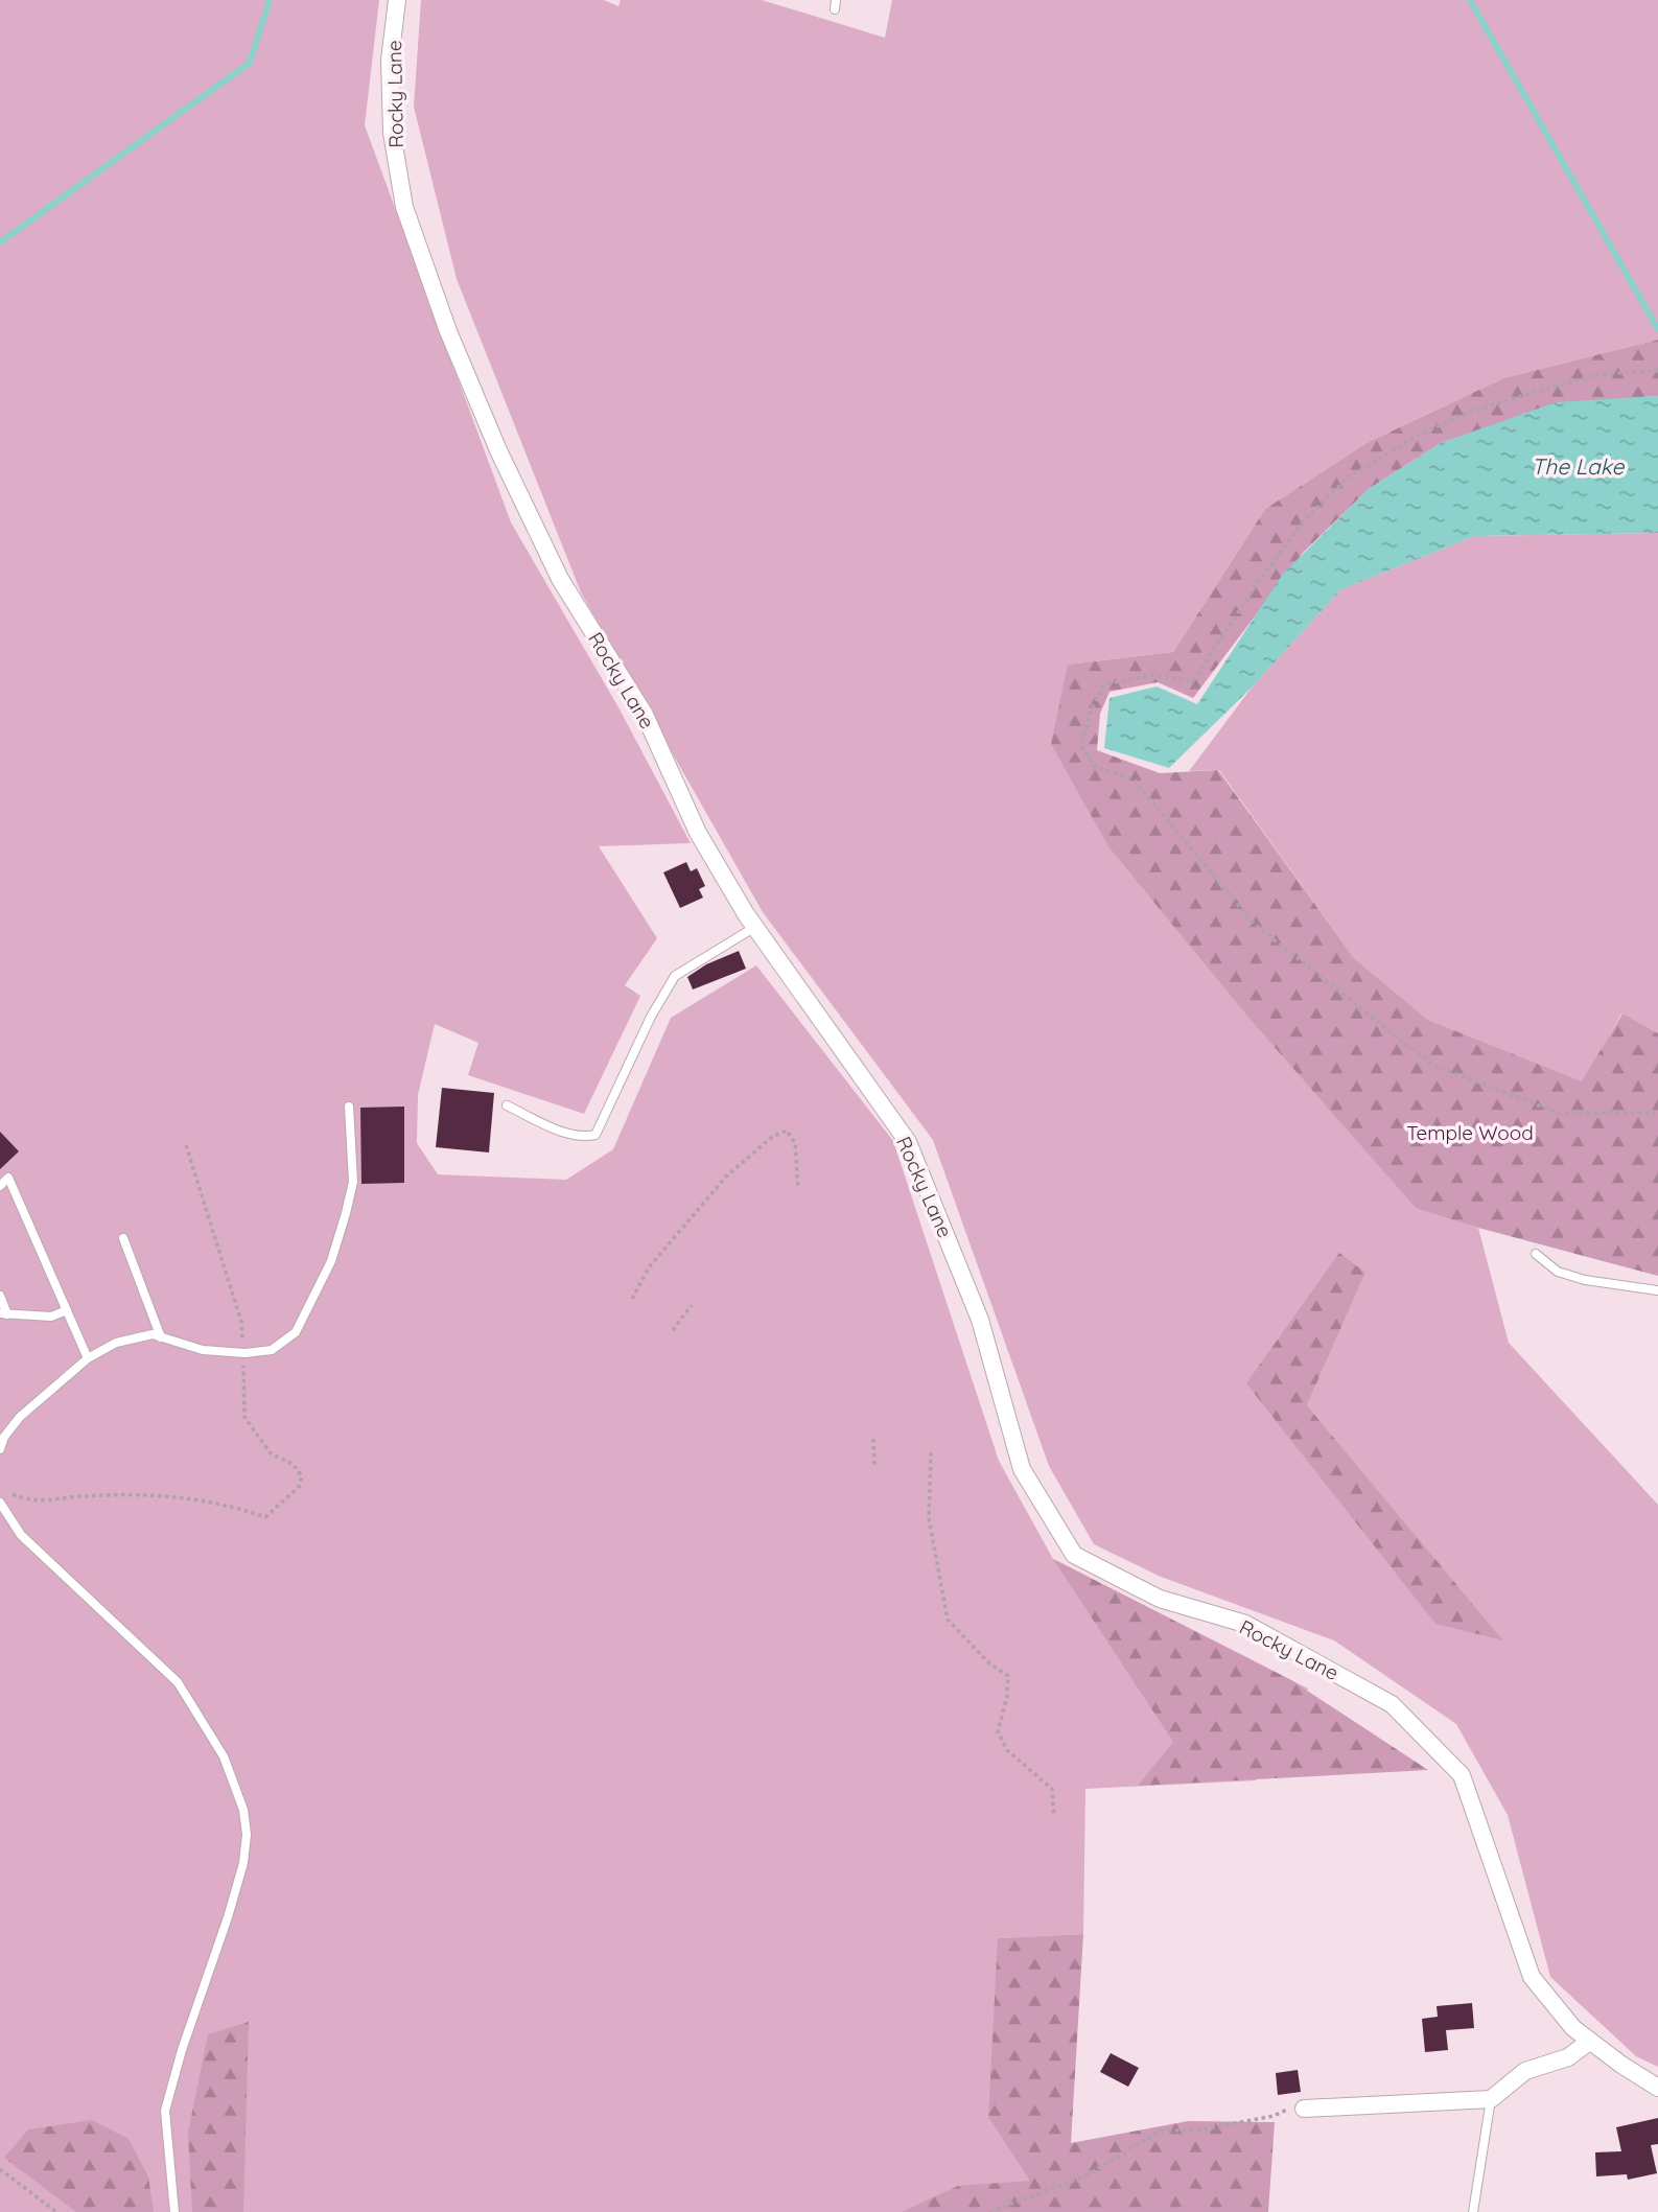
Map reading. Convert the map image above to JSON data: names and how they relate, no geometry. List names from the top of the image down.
{
  "streets": {
    "street": ["Rocky Lane"]
  },
  "water": ["The Lake"],
  "parks": ["Temple Wood"]
}
